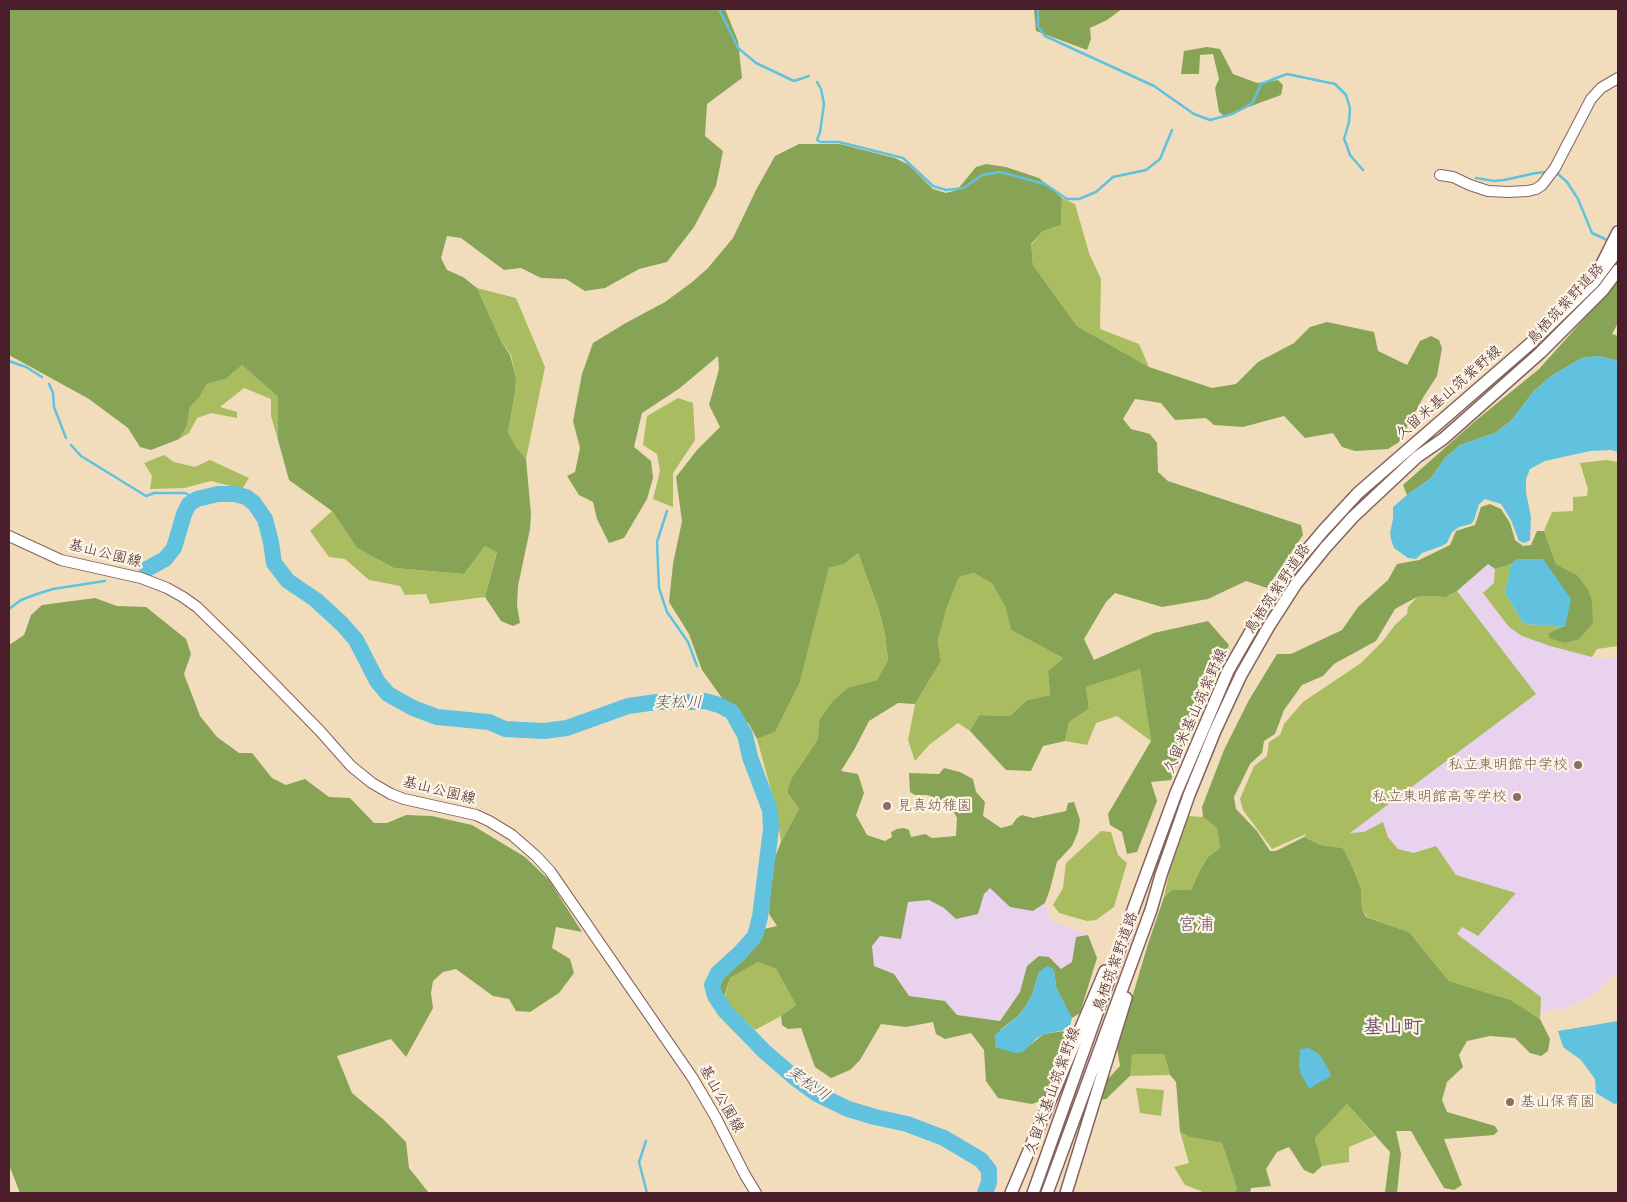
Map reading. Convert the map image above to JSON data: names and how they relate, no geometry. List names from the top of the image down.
{
  "streets": {
    "main road": ["鳥栖筑紫野道路", "久留米基山筑紫野線", "基山公園線"]
  },
  "districts": ["宮浦", "基山町"],
  "water": ["実松川"],
  "places": [
    "私立東明館中学校",
    "私立東明館高等学校",
    "見真幼稚園",
    "基山保育園"
  ]
}
